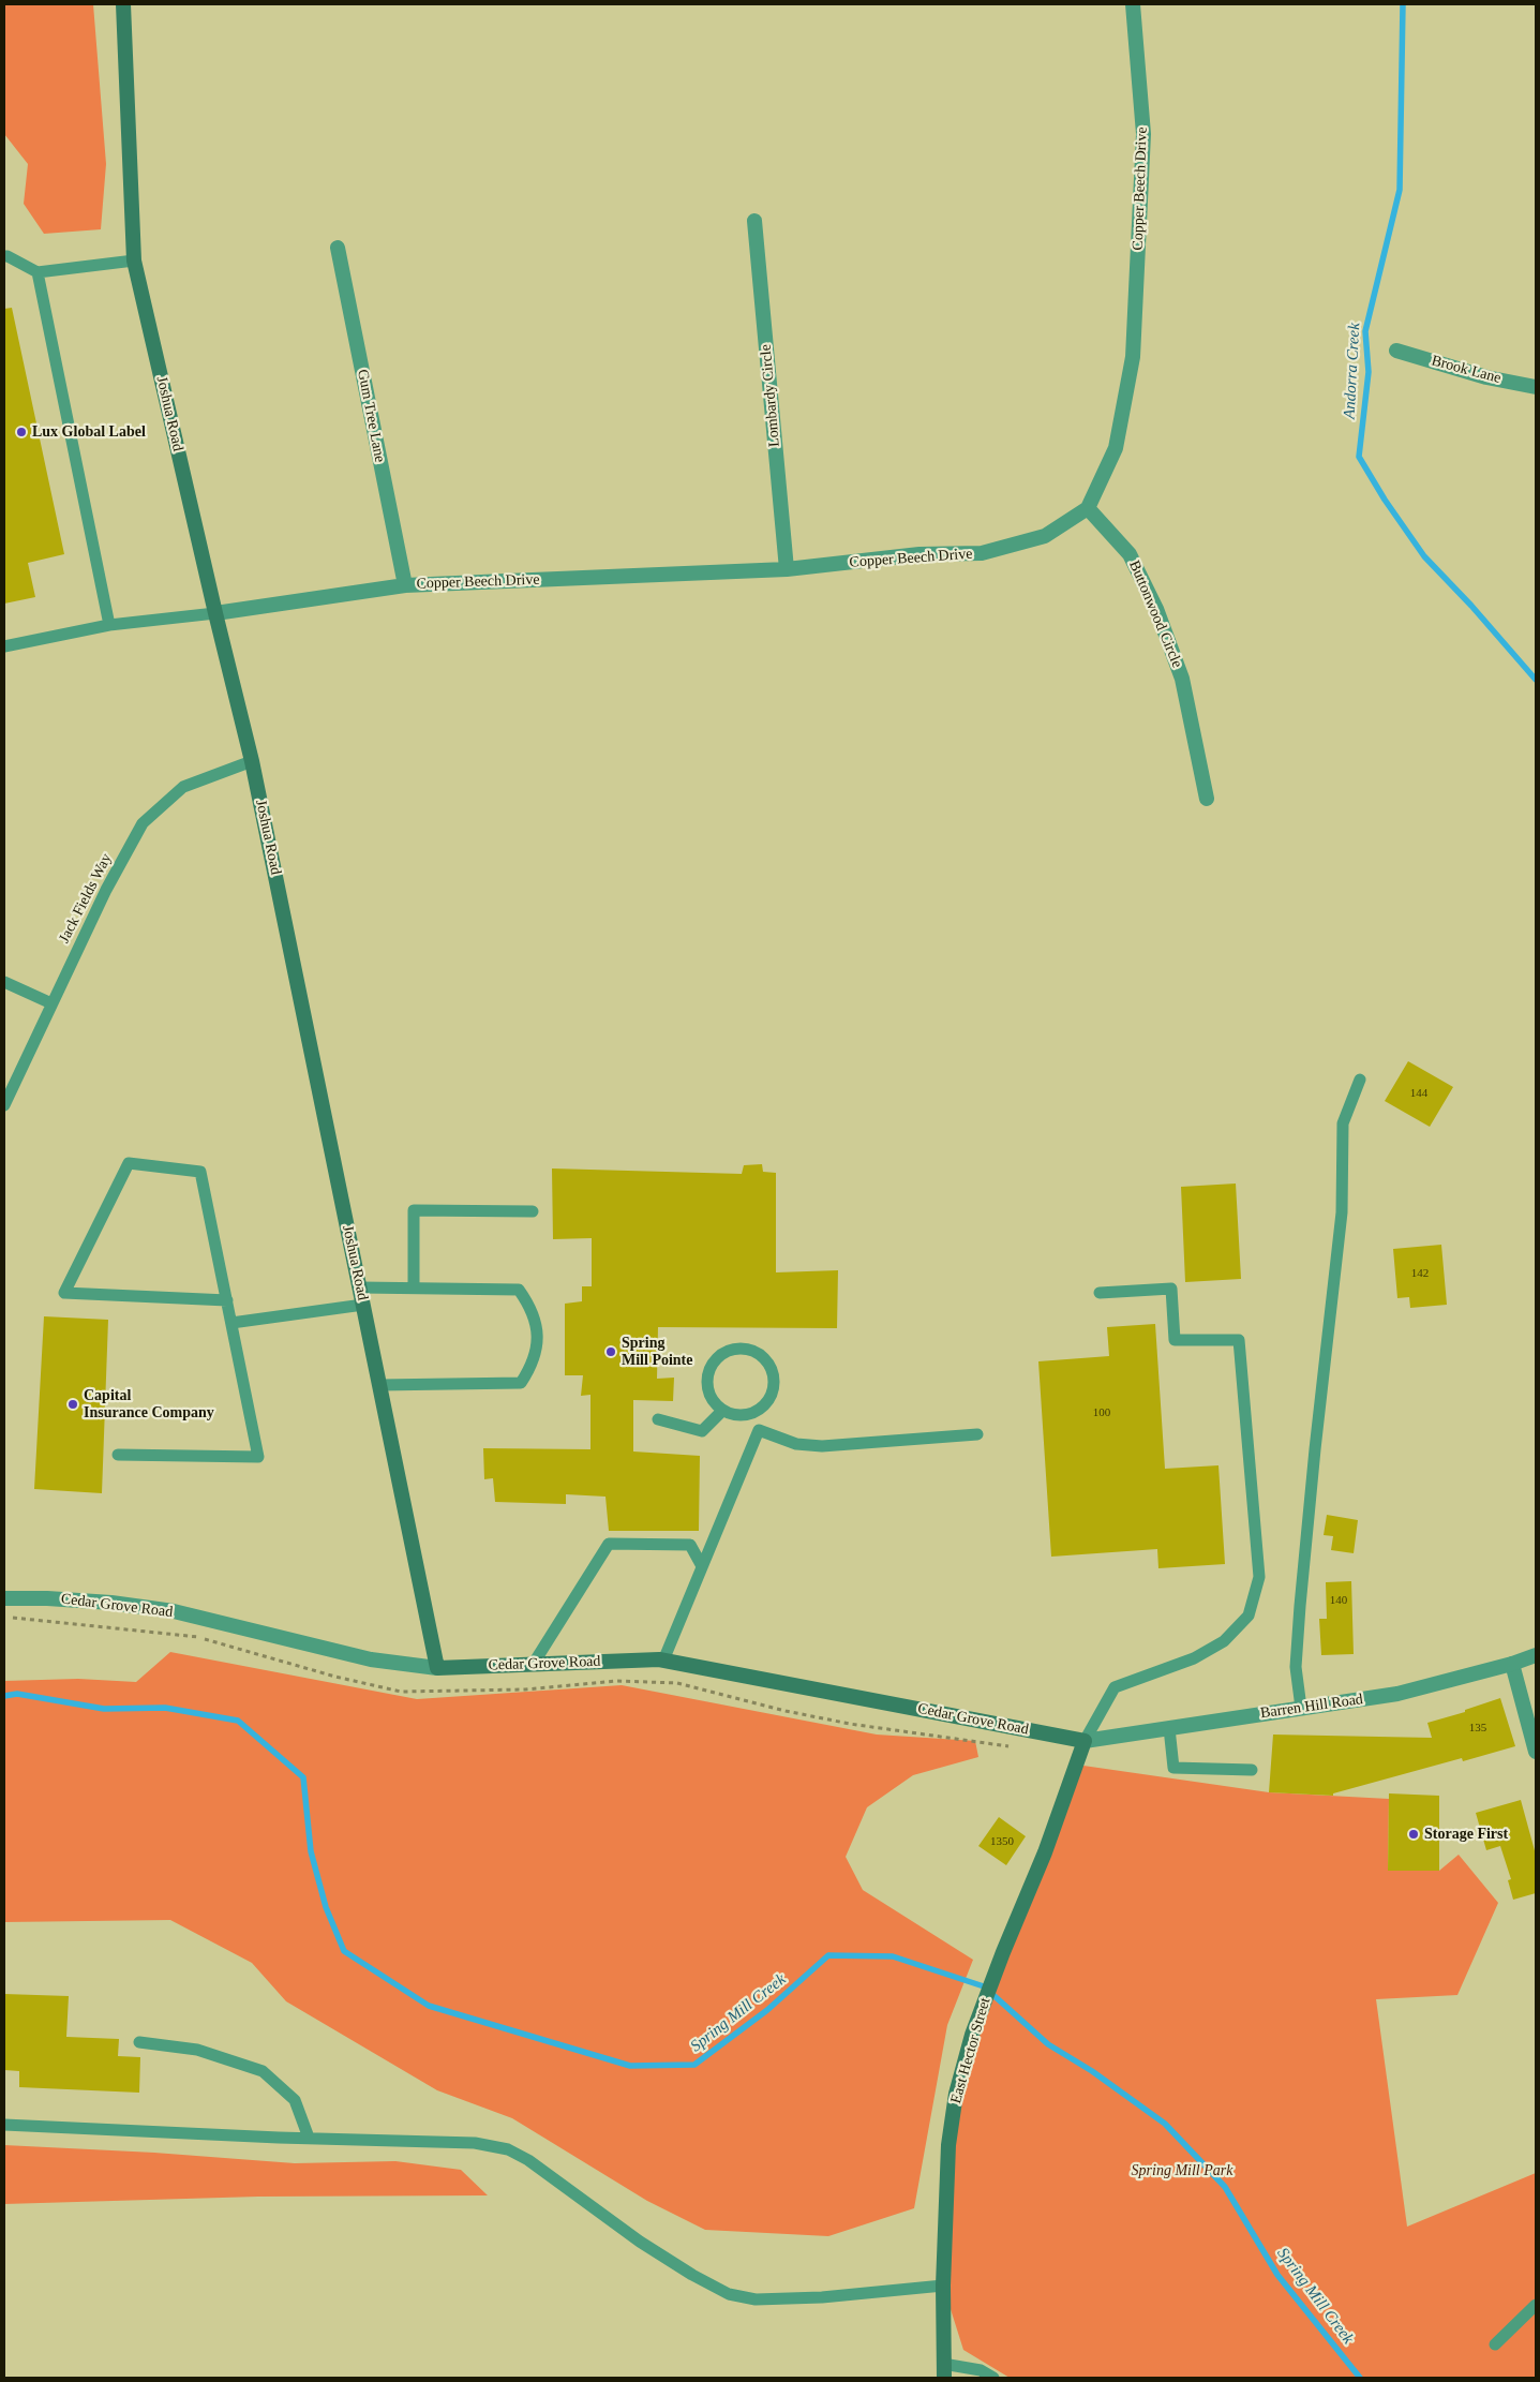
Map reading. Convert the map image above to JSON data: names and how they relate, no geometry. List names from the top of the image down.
{
  "streets": {
    "main road": ["Joshua Road", "Cedar Grove Road", "East Hector Street"],
    "street": [
      "Copper Beech Drive",
      "Brook Lane",
      "Lombardy Circle",
      "Gum Tree Lane",
      "Buttonwood Circle",
      "Barren Hill Road"
    ],
    "lane": ["Jack Fields Way"]
  },
  "crossings": [
    ["Copper Beech Drive", "Lombardy Circle"],
    ["Copper Beech Drive", "Joshua Road"],
    ["Copper Beech Drive", "Gum Tree Lane"],
    ["Copper Beech Drive", "Buttonwood Circle"],
    ["Joshua Road", "Jack Fields Way"],
    ["Joshua Road", "Cedar Grove Road"],
    ["Cedar Grove Road", "Barren Hill Road"],
    ["Cedar Grove Road", "East Hector Street"],
    ["Barren Hill Road", "East Hector Street"]
  ],
  "water": ["Andorra Creek", "Spring Mill Creek"],
  "parks": ["Spring Mill Park"],
  "places": [
    "Lux Global Label",
    "Spring Mill Pointe",
    "Capital Insurance Company",
    "Storage First"
  ],
  "house_numbers": [
    "144",
    "142",
    "100",
    "140",
    "135",
    "1350"
  ]
}
